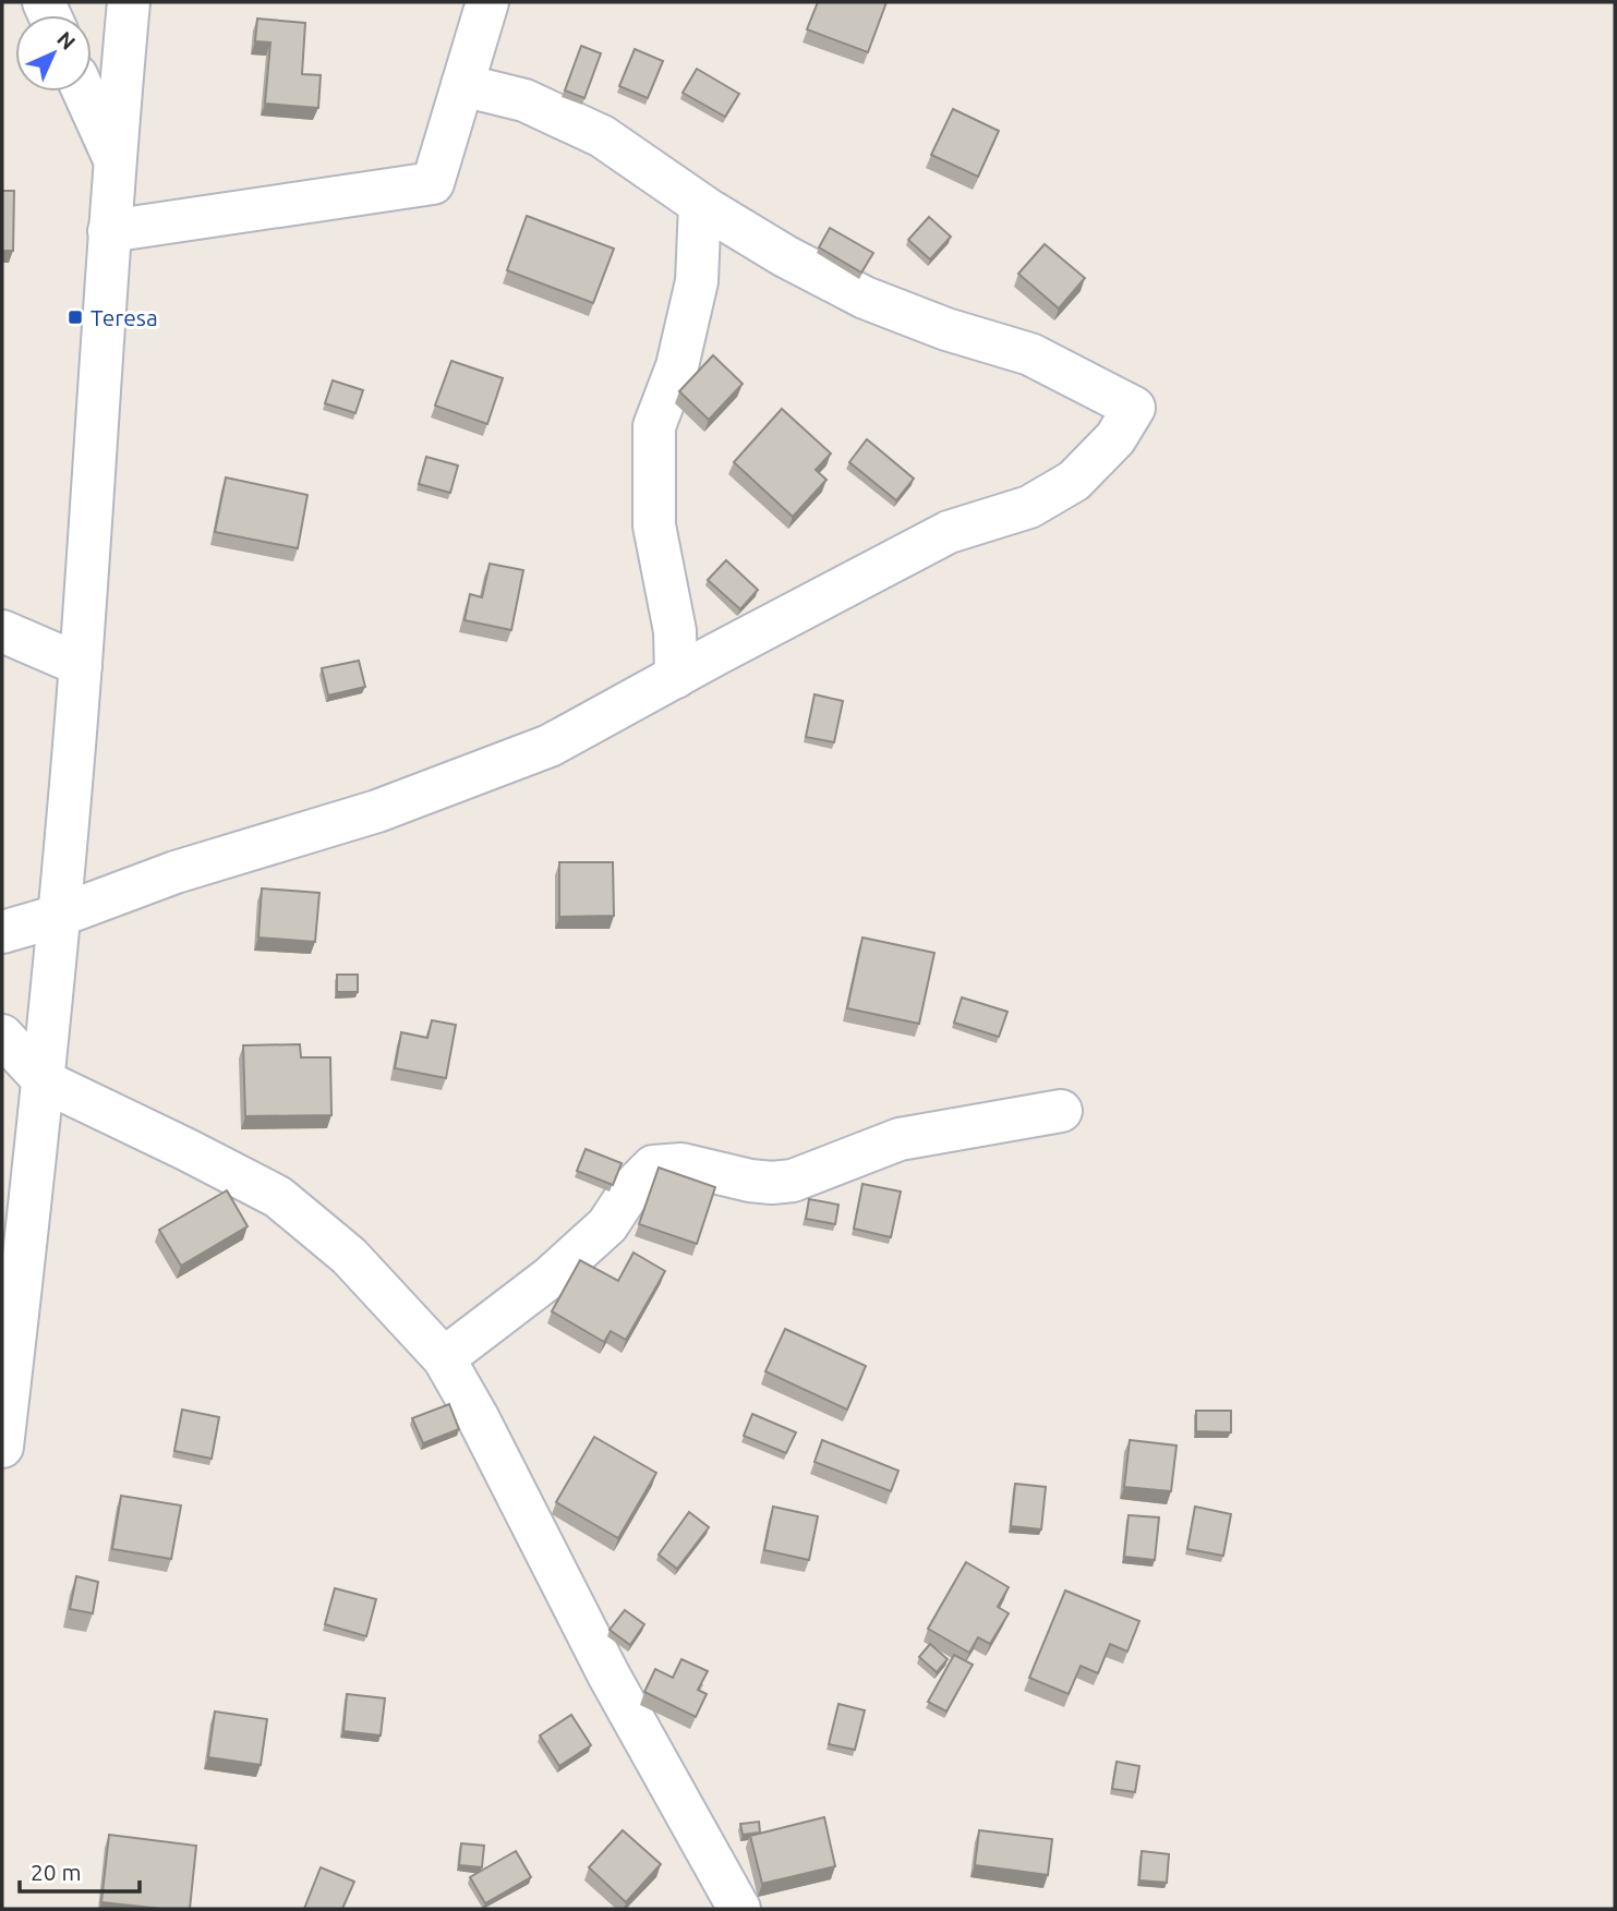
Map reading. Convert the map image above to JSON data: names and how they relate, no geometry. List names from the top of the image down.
{
  "places": {
    "transit": ["Teresa"]
  },
  "scale_bar": "20 m",
  "north": "top right"
}
